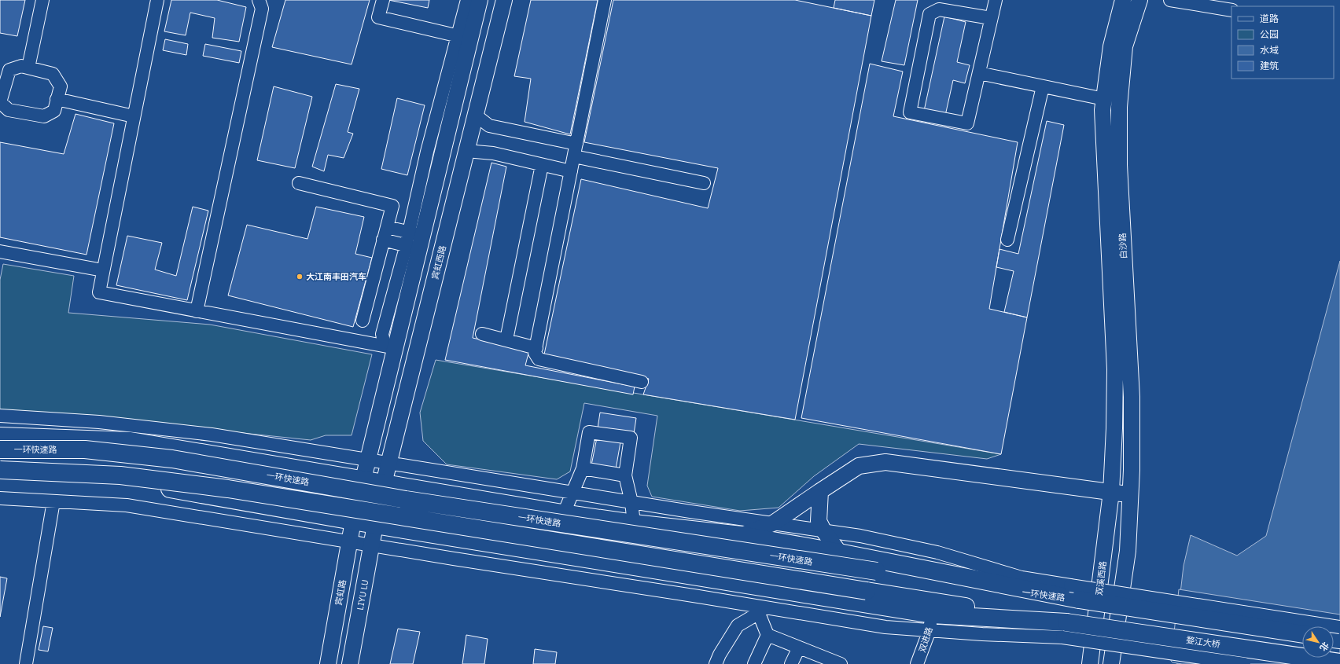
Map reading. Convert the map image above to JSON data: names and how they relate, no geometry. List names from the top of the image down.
{
  "streets": {
    "highway": ["一环快速路", "婺江大桥"],
    "main road": [
      "白沙路",
      "宾虹西路",
      "双溪西路",
      "宾虹路",
      "LIYU LU"
    ],
    "street": ["双进路"]
  },
  "crossings": [
    ["白沙路", "双溪西路"],
    ["宾虹西路", "LIYU LU"],
    ["一环快速路", "婺江大桥"]
  ],
  "places": ["大江南丰田汽车"],
  "legend": [
    "道路",
    "公园",
    "水域",
    "建筑"
  ],
  "north": "bottom right"
}
